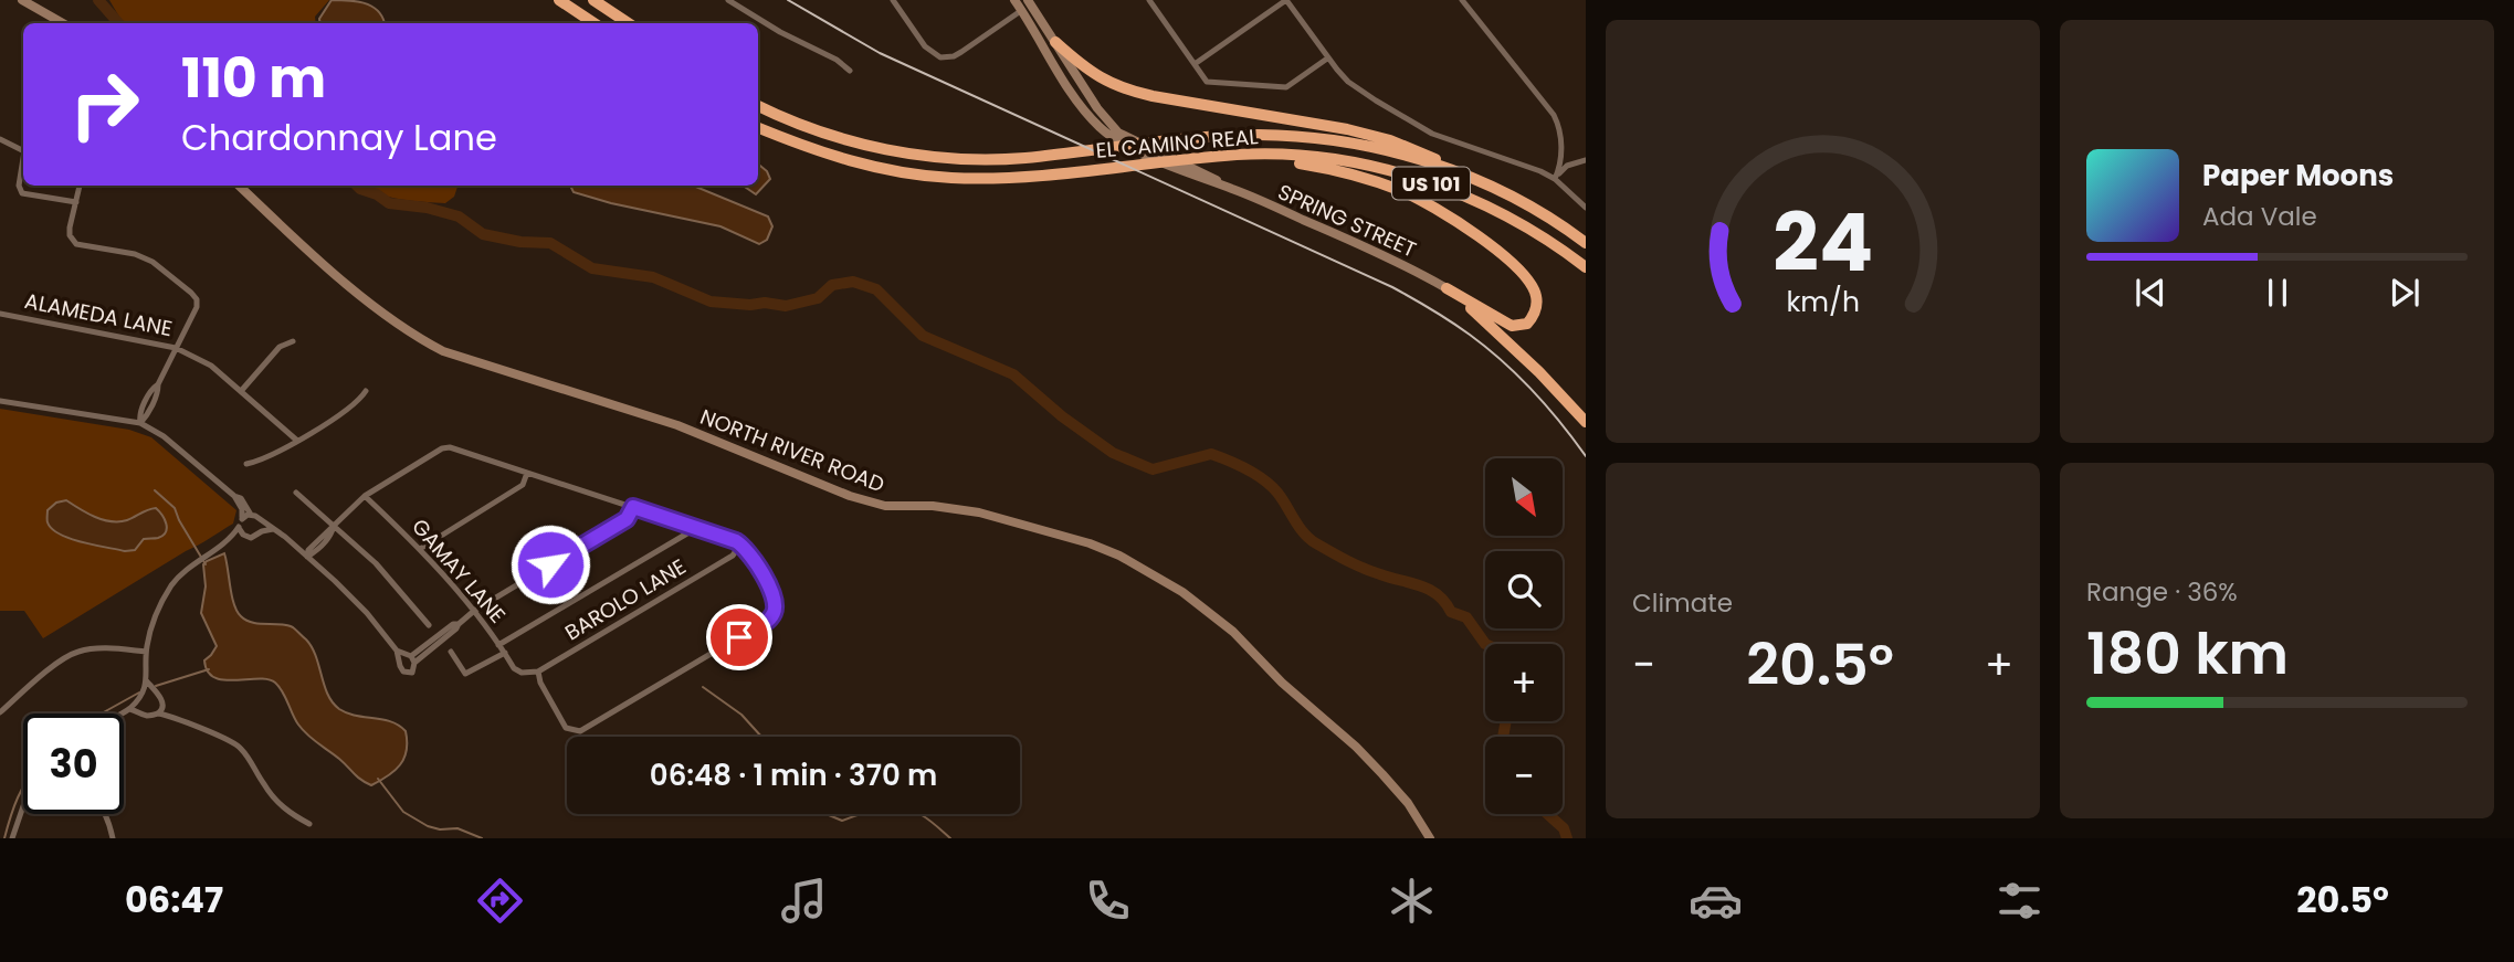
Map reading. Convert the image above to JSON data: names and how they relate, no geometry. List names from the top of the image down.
{
  "streets": {
    "highway": ["EL CAMINO REAL", "US 101"],
    "main road": ["SPRING STREET", "NORTH RIVER ROAD"],
    "street": ["ALAMEDA LANE", "GAMAY LANE", "BAROLO LANE"]
  },
  "crossings": [
    ["GAMAY LANE", "BAROLO LANE"]
  ],
  "north": "bottom right",
  "page": {
    "turn": ["110 m", "Chardonnay Lane"],
    "song": ["Paper Moons", "Ada Vale"],
    "map_buttons": ["+", "−"],
    "tile": [
      "Climate",
      ["Range · 36%", "180 km"]
    ],
    "heat": ["−", "20.5°", "+"],
    "limit": "30",
    "trip": "06:48 · 1 min · 370 m",
    "tabs": ["06:47", "20.5°"],
    "gauge": ["24", "km/h"]
  }
}
